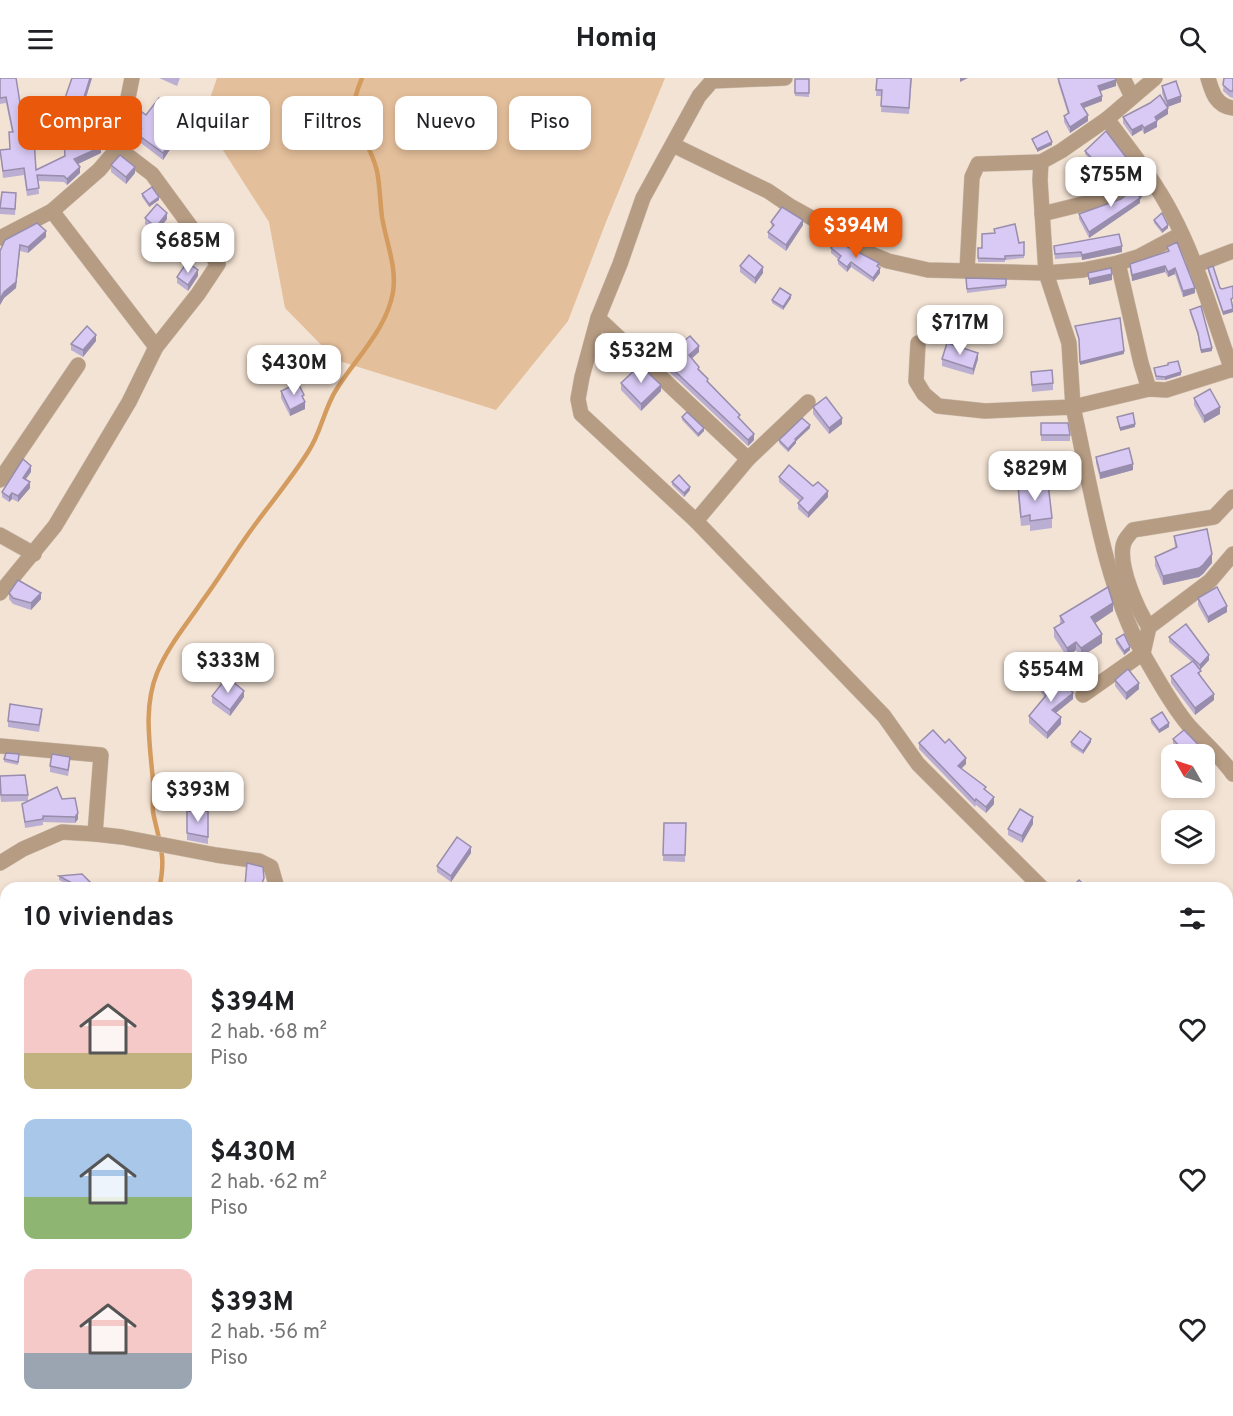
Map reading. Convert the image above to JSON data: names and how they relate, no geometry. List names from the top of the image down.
{
  "north": "top left",
  "page": {
    "header": "Homiq",
    "chip": [
      "Comprar",
      "Alquilar",
      "Filtros",
      "Nuevo",
      "Piso"
    ],
    "price": [
      "$755M",
      "$394M",
      "$685M",
      "$717M",
      "$532M",
      "$430M",
      "$829M",
      "$333M",
      "$554M",
      "$393M"
    ],
    "heading": "10 viviendas",
    "list": [
      {
        "name": "$394M",
        "note": "2 hab. · 68 m² · Piso"
      },
      {
        "name": "$430M",
        "note": "2 hab. · 62 m² · Piso"
      },
      {
        "name": "$393M",
        "note": "2 hab. · 56 m² · Piso"
      }
    ]
  }
}
